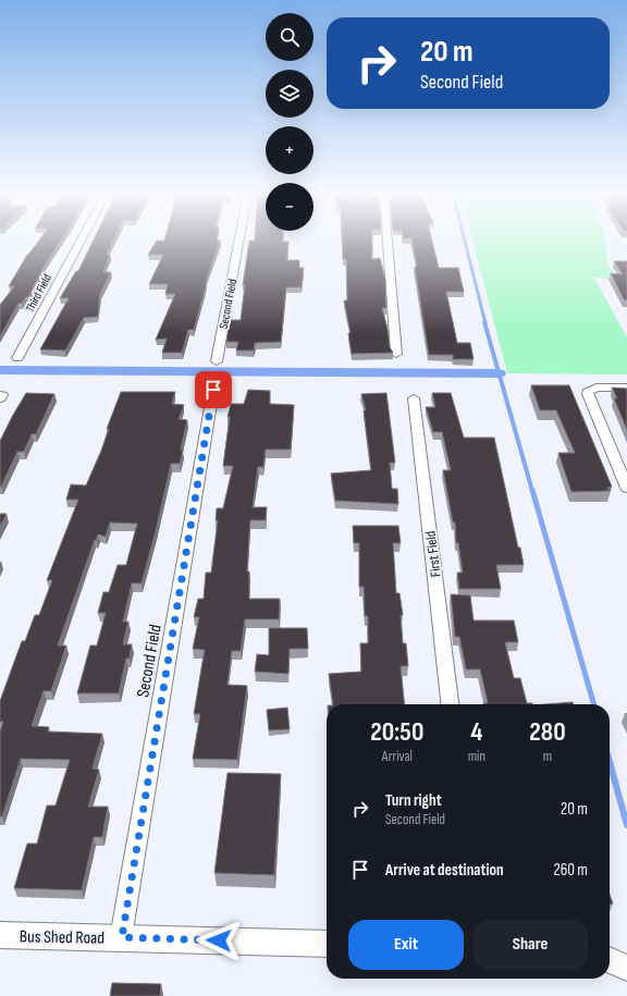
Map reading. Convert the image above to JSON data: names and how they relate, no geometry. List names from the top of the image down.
{
  "streets": {
    "street": [
      "Third Field",
      "Second Field",
      "First Field",
      "Bus Shed Road"
    ]
  },
  "crossings": [
    ["Second Field", "Bus Shed Road"]
  ],
  "page": {
    "map_buttons": ["+", "−"],
    "turn": ["20 m", "Second Field"],
    "eta": [
      "20:50",
      "Arrival",
      "4",
      "min",
      "280",
      "m"
    ],
    "list": [
      {
        "name": "Turn right",
        "note": "Second Field",
        "value": "20 m"
      },
      {
        "name": "Arrive at destination",
        "value": "260 m"
      }
    ],
    "buttons": ["Exit", "Share"]
  }
}
